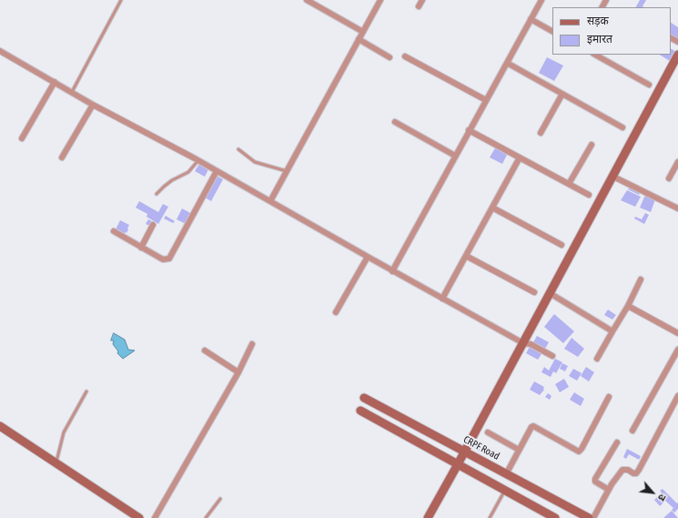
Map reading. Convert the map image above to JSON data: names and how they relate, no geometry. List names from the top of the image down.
{
  "streets": {
    "street": ["CRPF Road"]
  },
  "legend": ["सड़क", "इमारत"],
  "north": "bottom right"
}
